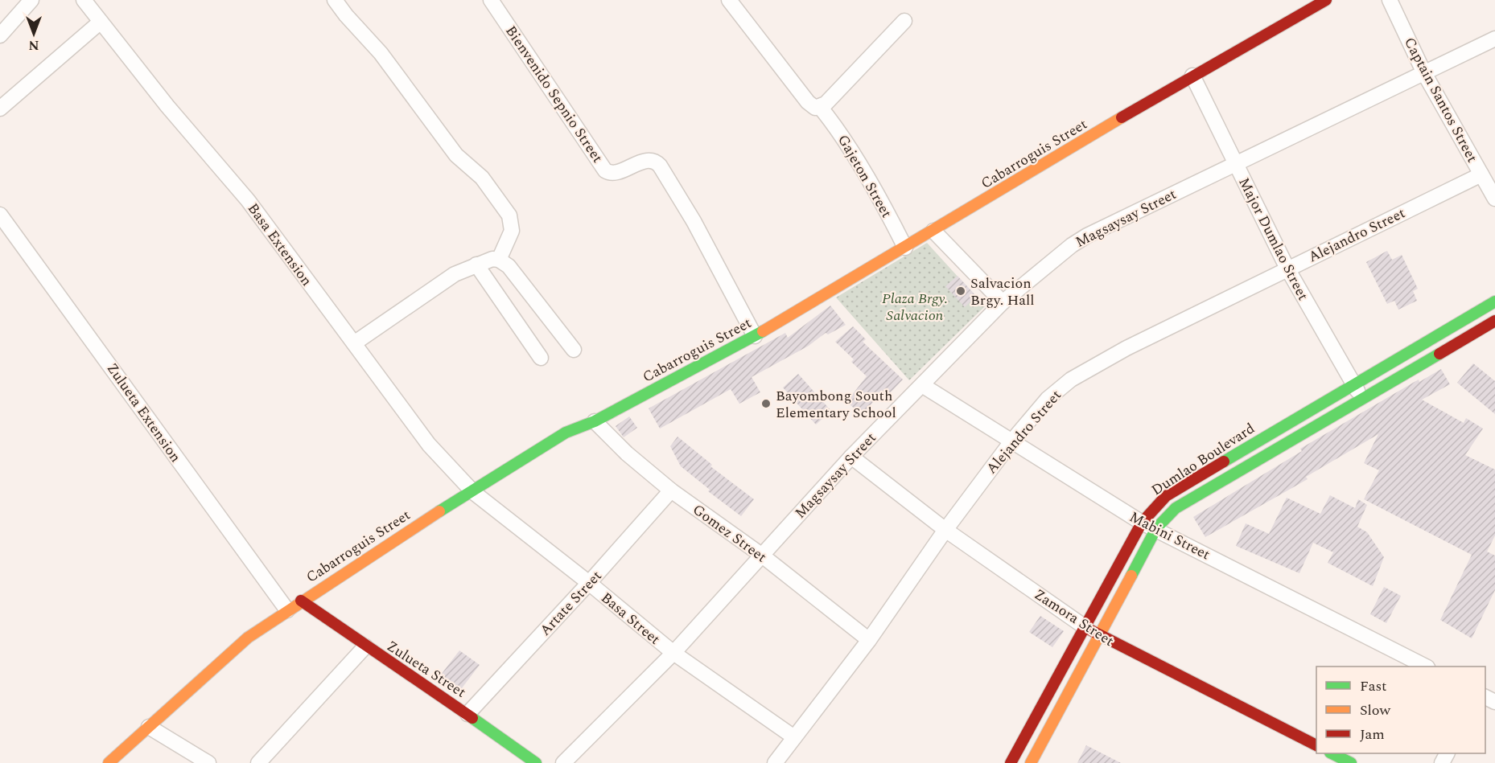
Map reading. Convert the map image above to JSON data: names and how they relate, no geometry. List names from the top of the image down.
{
  "streets": {
    "street": [
      "Bienvenido Sepnio Street",
      "Captain Santos Street",
      "Cabarroguis Street",
      "Gajeton Street",
      "Magsaysay Street",
      "Alejandro Street",
      "Major Dumlao Street",
      "Basa Extension",
      "Zulueta Extension",
      "Dumlao Boulevard",
      "Gomez Street",
      "Mabini Street",
      "Artate Street",
      "Zamora Street",
      "Basa Street",
      "Zulueta Street"
    ]
  },
  "crossings": [
    ["Bienvenido Sepnio Street", "Cabarroguis Street"],
    ["Captain Santos Street", "Magsaysay Street"],
    ["Captain Santos Street", "Alejandro Street"],
    ["Cabarroguis Street", "Gajeton Street"],
    ["Cabarroguis Street", "Major Dumlao Street"],
    ["Cabarroguis Street", "Basa Extension"],
    ["Cabarroguis Street", "Zulueta Extension"],
    ["Cabarroguis Street", "Gomez Street"],
    ["Cabarroguis Street", "Basa Street"],
    ["Cabarroguis Street", "Zulueta Street"],
    ["Magsaysay Street", "Major Dumlao Street"],
    ["Magsaysay Street", "Gomez Street"],
    ["Magsaysay Street", "Mabini Street"],
    ["Magsaysay Street", "Zamora Street"],
    ["Magsaysay Street", "Basa Street"],
    ["Alejandro Street", "Major Dumlao Street"],
    ["Alejandro Street", "Gomez Street"],
    ["Alejandro Street", "Mabini Street"],
    ["Alejandro Street", "Zamora Street"],
    ["Alejandro Street", "Basa Street"],
    ["Major Dumlao Street", "Dumlao Boulevard"],
    ["Basa Extension", "Basa Street"],
    ["Dumlao Boulevard", "Mabini Street"],
    ["Dumlao Boulevard", "Zamora Street"],
    ["Gomez Street", "Artate Street"],
    ["Artate Street", "Basa Street"],
    ["Artate Street", "Zulueta Street"]
  ],
  "parks": ["Plaza Brgy. Salvacion"],
  "places": ["Salvacion Brgy. Hall", "Bayombong South Elementary School"],
  "legend": ["Fast", "Slow", "Jam"],
  "north": "bottom"
}
